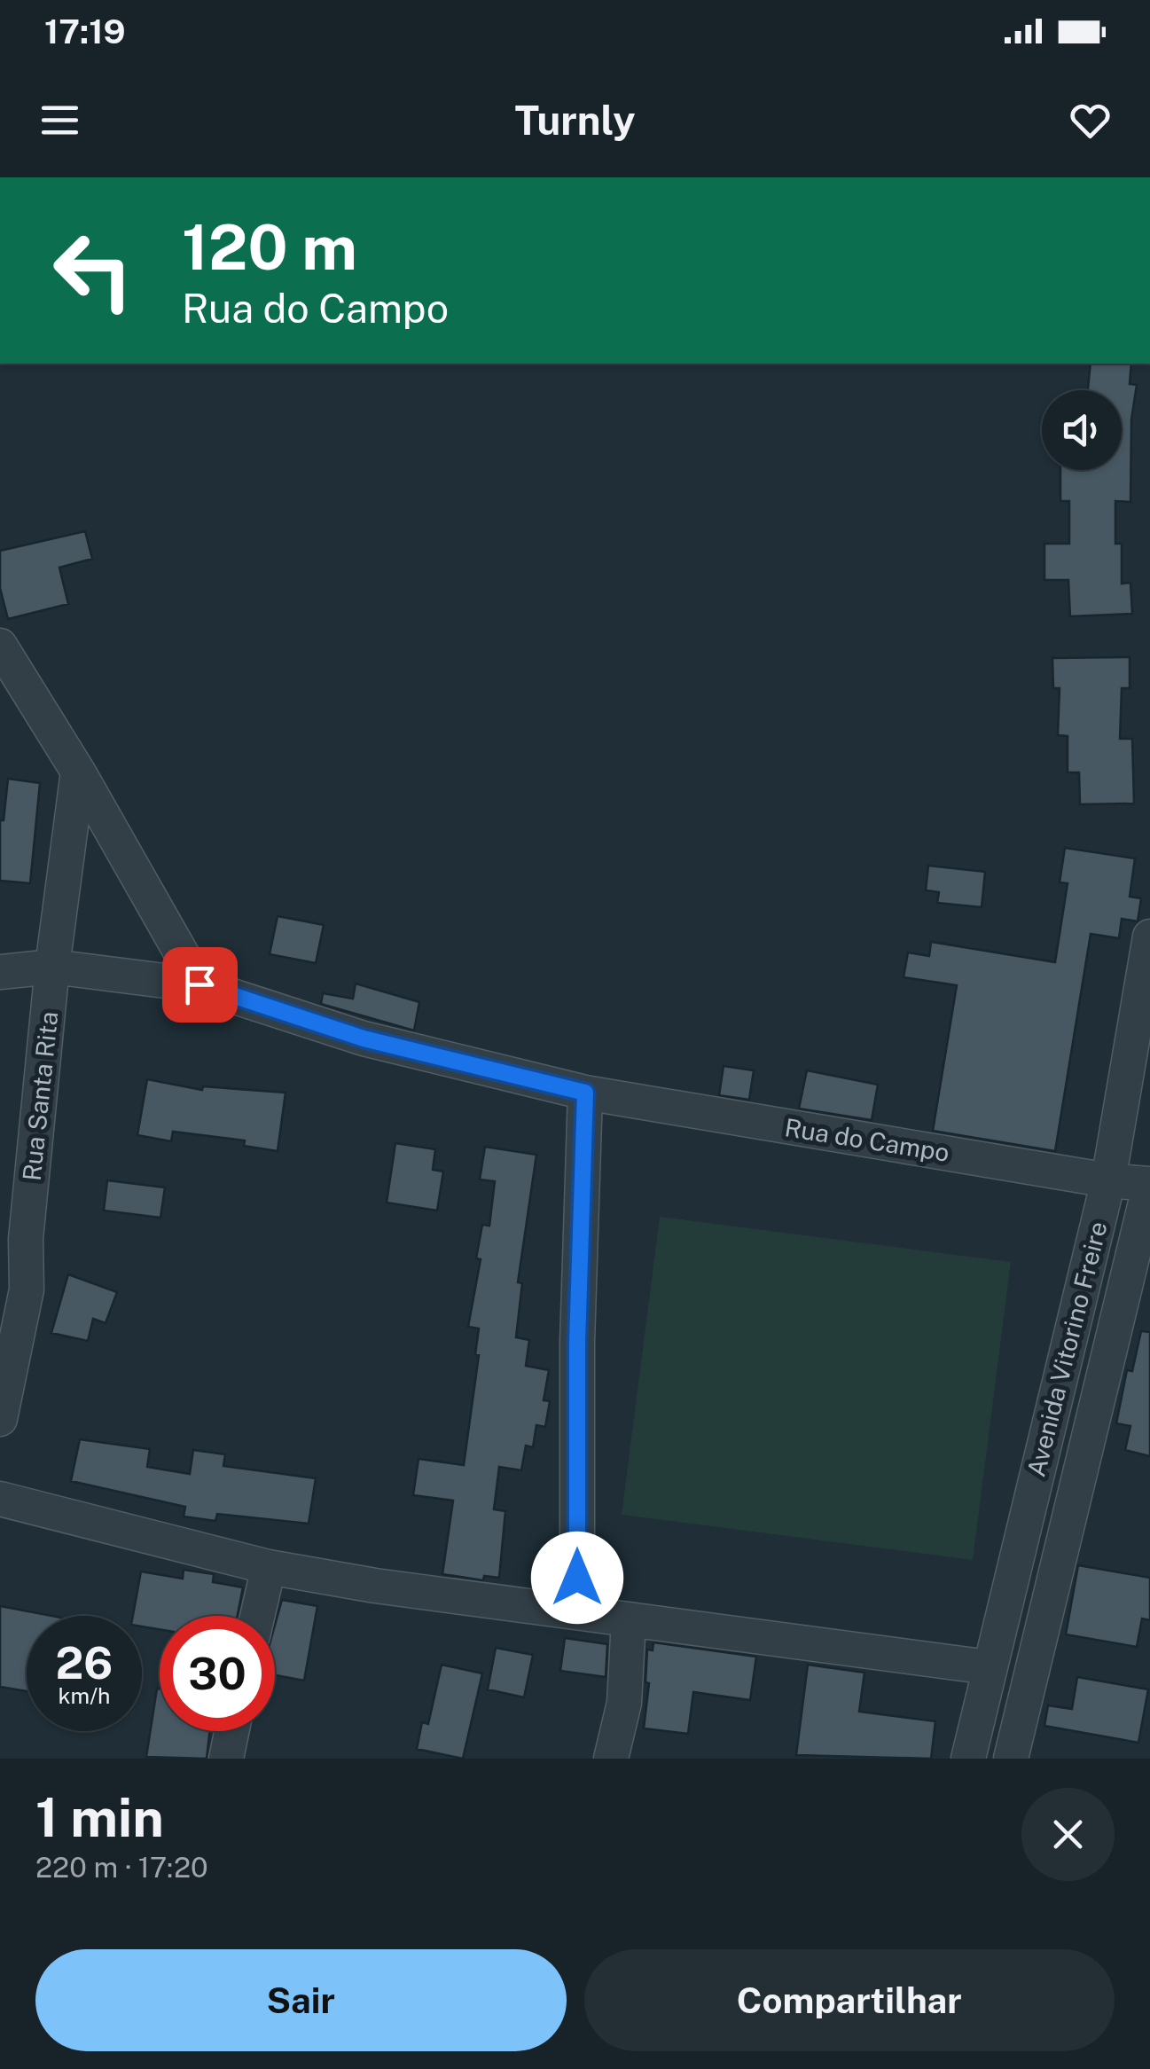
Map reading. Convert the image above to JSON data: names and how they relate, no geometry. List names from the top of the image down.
{
  "streets": {
    "street": ["Rua Santa Rita", "Rua do Campo", "Avenida Vitorino Freire"]
  },
  "crossings": [
    ["Rua Santa Rita", "Rua do Campo"],
    ["Rua do Campo", "Avenida Vitorino Freire"]
  ],
  "page": {
    "status": "17:19",
    "header": "Turnly",
    "turn": ["120 m", "Rua do Campo"],
    "speed": "26 km/h",
    "limit": "30",
    "heading": ["1 min", "220 m · 17:20"],
    "buttons": ["Sair", "Compartilhar"]
  }
}
